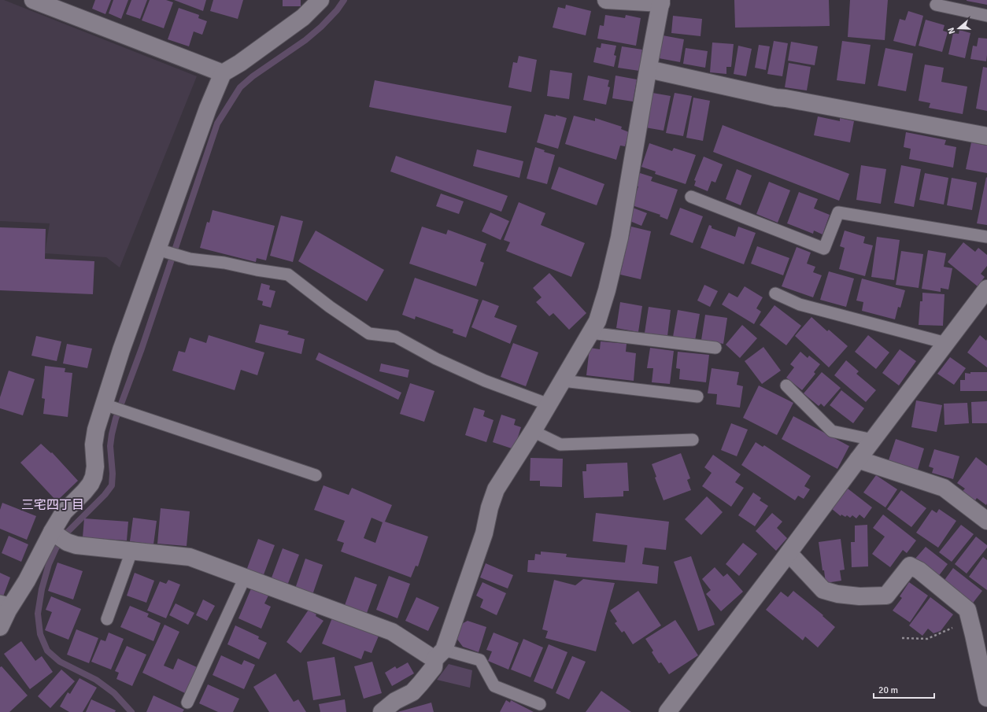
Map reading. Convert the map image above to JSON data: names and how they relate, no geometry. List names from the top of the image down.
{
  "districts": ["三宅四丁目"],
  "scale_bar": "20 m",
  "north": "left"
}
